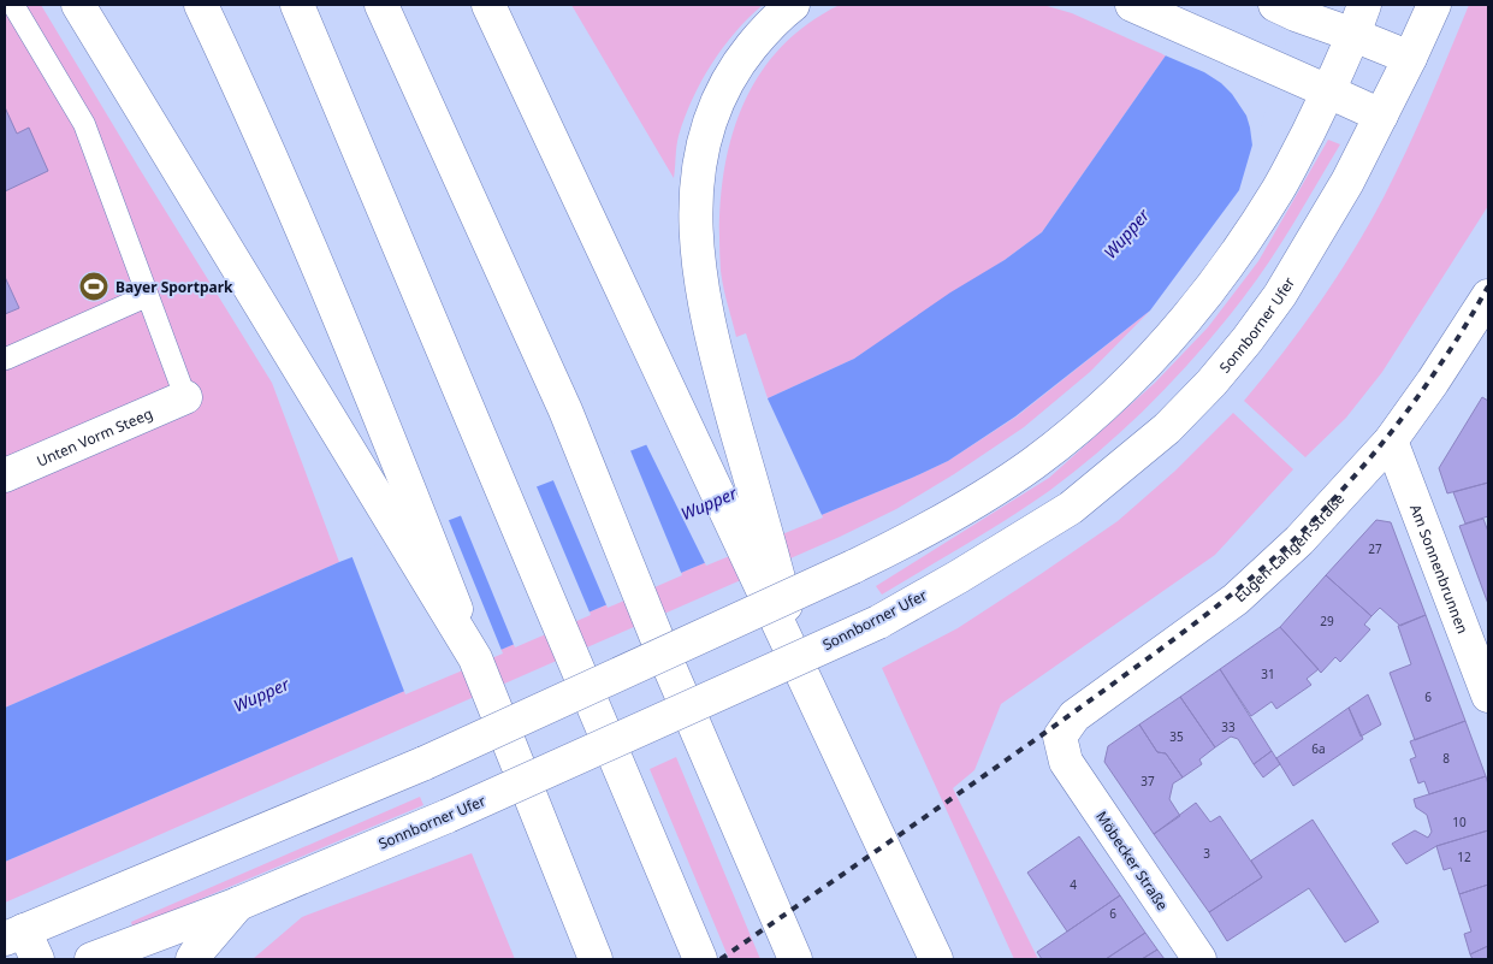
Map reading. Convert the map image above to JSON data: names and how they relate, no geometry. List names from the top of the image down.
{
  "streets": {
    "main road": [
      "Sonnborner Ufer",
      "Unten Vorm Steeg",
      "Eugen-Langen-Straße",
      "Am Sonnenbrunnen",
      "Möbecker Straße"
    ]
  },
  "crossings": [
    ["Eugen-Langen-Straße", "Am Sonnenbrunnen"],
    ["Eugen-Langen-Straße", "Möbecker Straße"]
  ],
  "water": ["Wupper"],
  "places": {
    "sports": ["Bayer Sportpark"]
  },
  "house_numbers": [
    "27",
    "29",
    "31",
    "6",
    "33",
    "35",
    "6a",
    "8",
    "37",
    "10",
    "3",
    "12",
    "4",
    "6"
  ]
}
